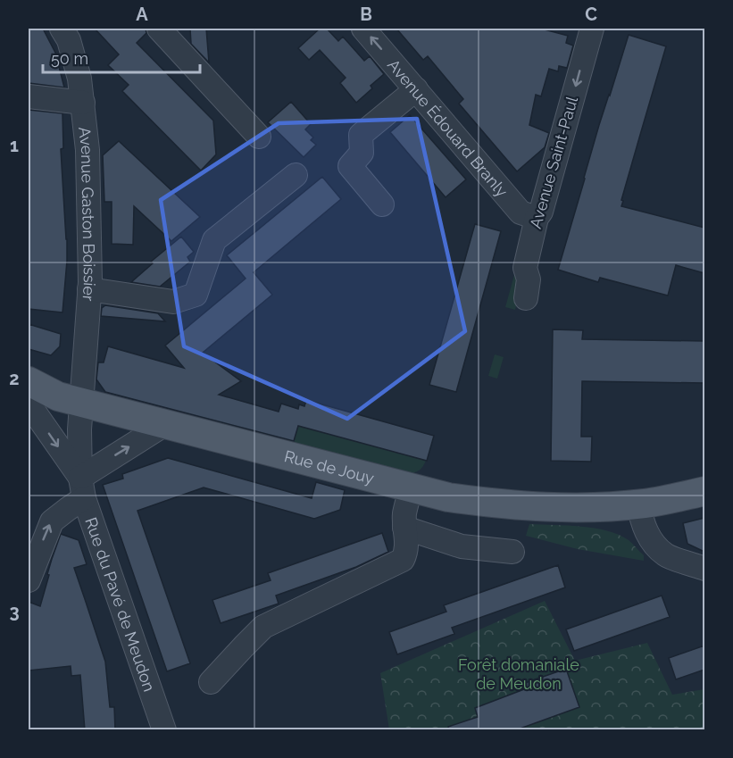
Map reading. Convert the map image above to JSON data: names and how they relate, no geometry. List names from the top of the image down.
{
  "streets": {
    "main road": ["Rue de Jouy"],
    "street": [
      "Avenue Édouard Branly",
      "Avenue Saint-Paul",
      "Avenue Gaston Boissier",
      "Rue du Pavé de Meudon"
    ]
  },
  "crossings": [
    ["Avenue Édouard Branly", "Avenue Saint-Paul"],
    ["Avenue Gaston Boissier", "Rue de Jouy"],
    ["Avenue Gaston Boissier", "Rue du Pavé de Meudon"],
    ["Rue de Jouy", "Rue du Pavé de Meudon"]
  ],
  "one_way": ["Avenue Saint-Paul"],
  "parks": ["Forêt domaniale de Meudon"],
  "scale_bar": "50 m",
  "grid": {
    "columns": ["A", "B", "C"],
    "rows": ["1", "2", "3"]
  }
}
